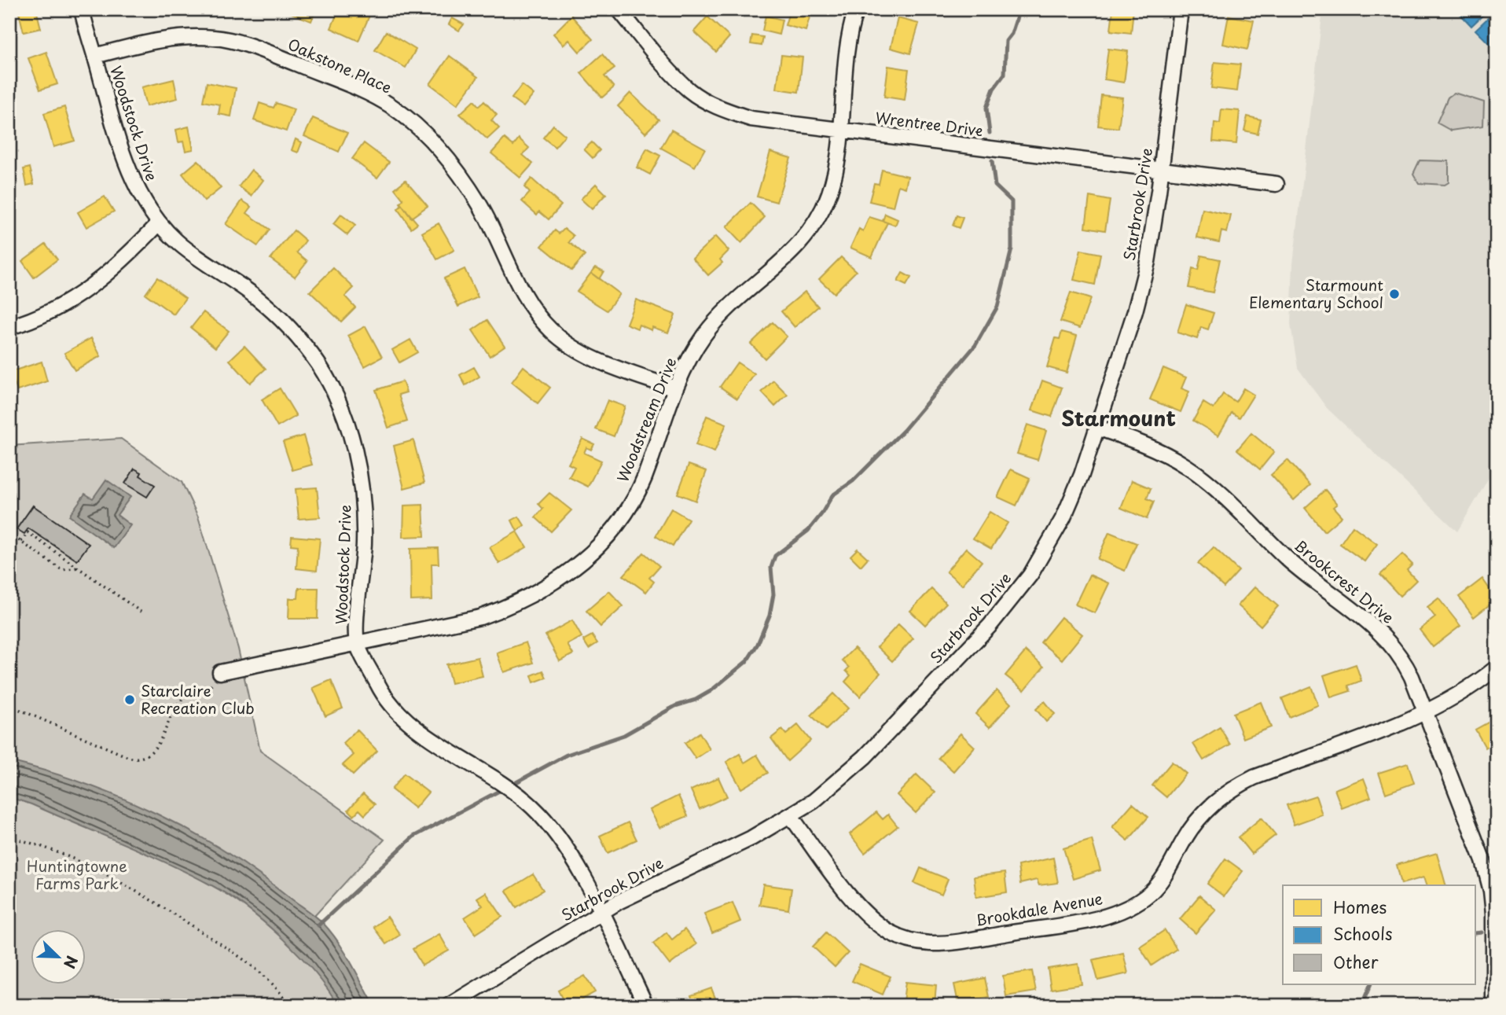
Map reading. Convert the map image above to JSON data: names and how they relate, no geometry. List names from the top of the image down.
{
  "streets": {
    "street": [
      "Oakstone Place",
      "Woodstock Drive",
      "Wrentree Drive",
      "Starbrook Drive",
      "Woodstream Drive",
      "Brookcrest Drive",
      "Brookdale Avenue"
    ]
  },
  "crossings": [
    ["Oakstone Place", "Woodstock Drive"],
    ["Oakstone Place", "Woodstream Drive"],
    ["Woodstock Drive", "Starbrook Drive"],
    ["Woodstock Drive", "Woodstream Drive"],
    ["Wrentree Drive", "Starbrook Drive"],
    ["Wrentree Drive", "Woodstream Drive"],
    ["Starbrook Drive", "Brookcrest Drive"],
    ["Starbrook Drive", "Brookdale Avenue"],
    ["Brookcrest Drive", "Brookdale Avenue"]
  ],
  "districts": ["Starmount"],
  "parks": ["Huntingtowne Farms Park"],
  "places": ["Starmount Elementary School", "Starclaire Recreation Club"],
  "legend": ["Homes", "Schools", "Other"],
  "north": "bottom right"
}
